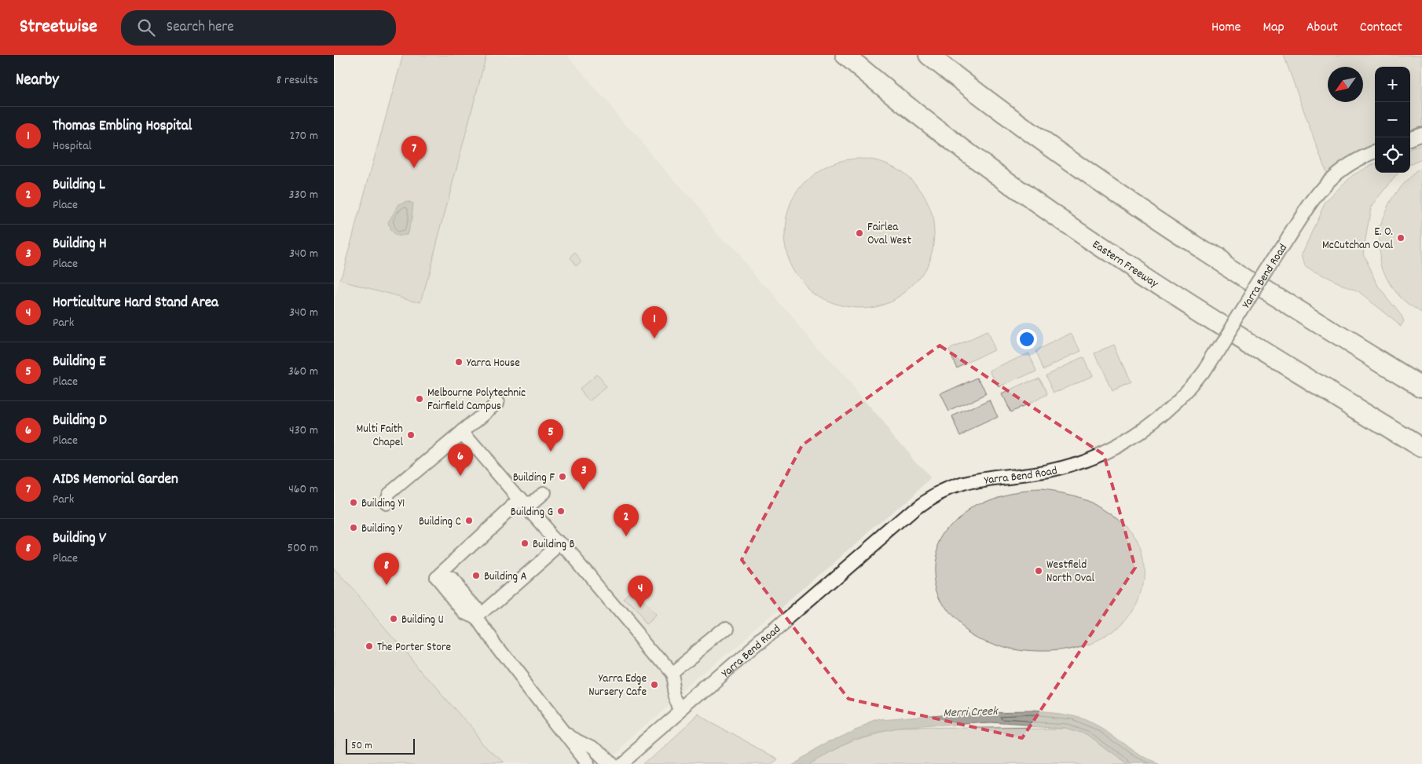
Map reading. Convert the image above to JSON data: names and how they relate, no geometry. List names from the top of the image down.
{
  "streets": {
    "highway": ["Eastern Freeway"],
    "street": ["Yarra Bend Road"]
  },
  "water": ["Merri Creek"],
  "places": [
    "Fairlea Oval West",
    "E. O. McCutchan Oval",
    "Yarra House",
    "Melbourne Polytechnic Fairfield Campus",
    "Multi Faith Chapel",
    "Building F",
    "Building Y1",
    "Building G",
    "Building C",
    "Building Y",
    "Building B",
    "Westfield North Oval",
    "Building A",
    "Building U",
    "The Porter Store",
    "Yarra Edge Nursery Cafe"
  ],
  "scale_bar": "50 m",
  "north": "bottom left",
  "page": {
    "header": "Streetwise",
    "search": "Search here",
    "nav": [
      "Home",
      "Map",
      "About",
      "Contact"
    ],
    "heading": ["Nearby", "8 results"],
    "map_buttons": ["+", "−"],
    "list": [
      {
        "mark": "1",
        "name": "Thomas Embling Hospital",
        "note": "Hospital",
        "value": "270 m"
      },
      {
        "mark": "2",
        "name": "Building L",
        "note": "Place",
        "value": "330 m"
      },
      {
        "mark": "3",
        "name": "Building H",
        "note": "Place",
        "value": "340 m"
      },
      {
        "mark": "4",
        "name": "Horticulture Hard Stand Area",
        "note": "Park",
        "value": "340 m"
      },
      {
        "mark": "5",
        "name": "Building E",
        "note": "Place",
        "value": "360 m"
      },
      {
        "mark": "6",
        "name": "Building D",
        "note": "Place",
        "value": "430 m"
      },
      {
        "mark": "7",
        "name": "AIDS Memorial Garden",
        "note": "Park",
        "value": "460 m"
      },
      {
        "mark": "8",
        "name": "Building V",
        "note": "Place",
        "value": "500 m"
      }
    ],
    "pins": [
      "7",
      "1",
      "5",
      "6",
      "3",
      "2",
      "8",
      "4"
    ],
    "scale": "50 m"
  }
}
